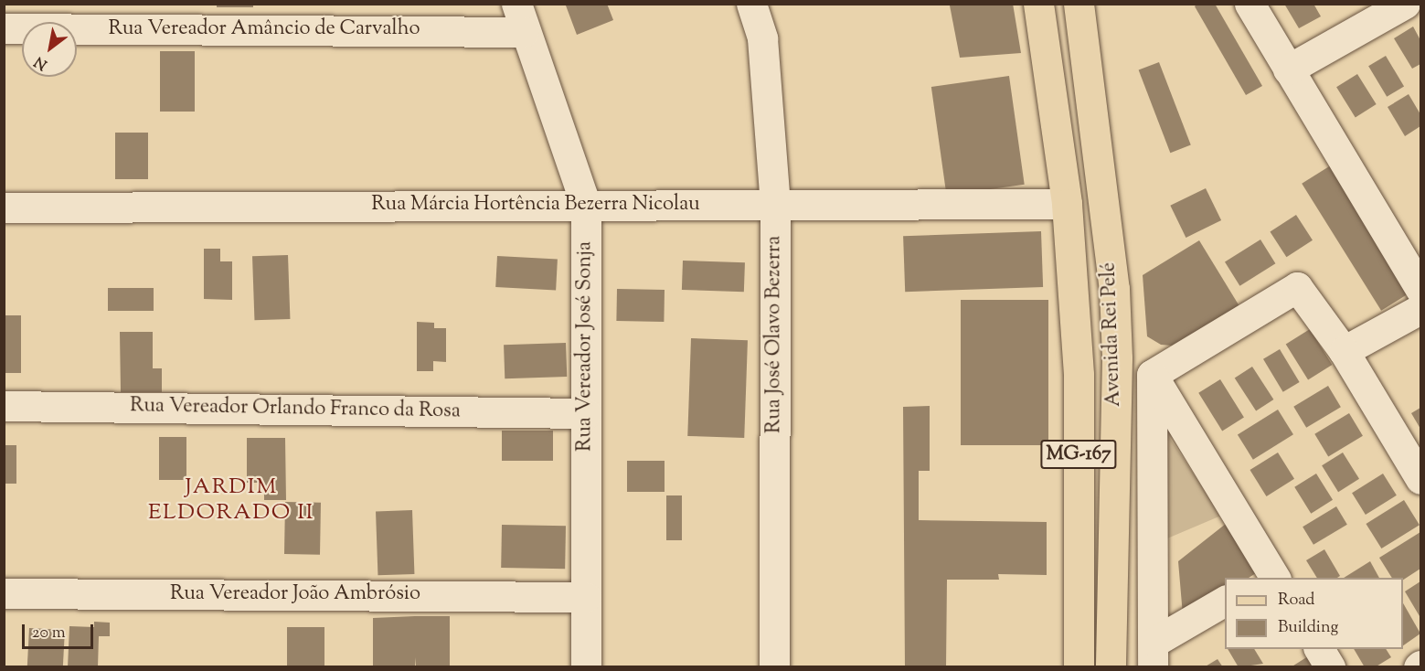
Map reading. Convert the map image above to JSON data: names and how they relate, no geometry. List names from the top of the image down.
{
  "streets": {
    "main road": ["Avenida Rei Pelé", "MG-167"],
    "street": [
      "Rua Vereador Amâncio de Carvalho",
      "Rua Márcia Hortência Bezerra Nicolau",
      "Rua José Olavo Bezerra",
      "Rua Vereador José Sonja",
      "Rua Vereador Orlando Franco da Rosa",
      "Rua Vereador João Ambrósio"
    ]
  },
  "crossings": [
    ["Rua Vereador Amâncio de Carvalho", "Rua Vereador José Sonja"],
    ["Rua Márcia Hortência Bezerra Nicolau", "Rua José Olavo Bezerra"],
    ["Rua Márcia Hortência Bezerra Nicolau", "Avenida Rei Pelé"],
    ["Rua Márcia Hortência Bezerra Nicolau", "Rua Vereador José Sonja"],
    ["Rua Vereador José Sonja", "Rua Vereador Orlando Franco da Rosa"],
    ["Rua Vereador José Sonja", "Rua Vereador João Ambrósio"]
  ],
  "districts": ["JARDIM ELDORADO II"],
  "legend": ["Road", "Building"],
  "scale_bar": "20 m",
  "north": "bottom left"
}
